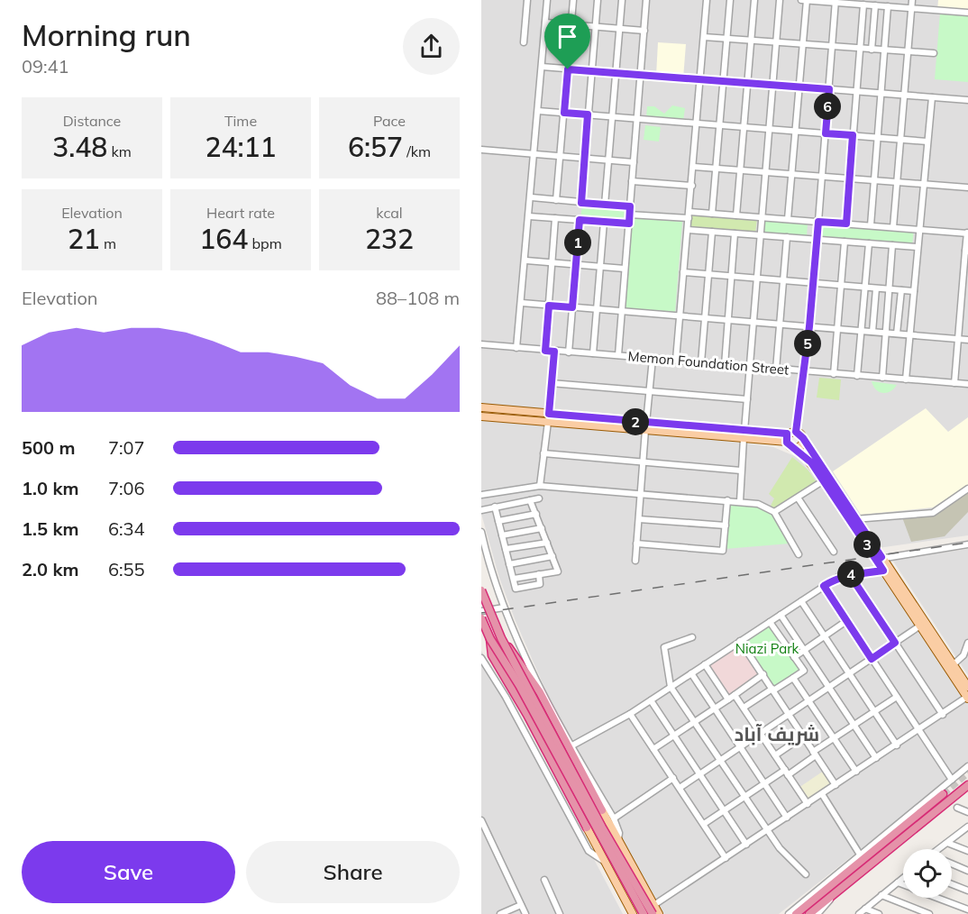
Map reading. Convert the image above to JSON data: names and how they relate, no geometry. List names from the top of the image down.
{
  "streets": {
    "street": ["Memon Foundation Street"]
  },
  "districts": ["شريف آباد"],
  "parks": ["Niazi Park"],
  "page": {
    "heading": ["Morning run", "09:41"],
    "stats": [
      ["Distance", "3.48 km"],
      ["Time", "24:11"],
      ["Pace", "6:57 /km"],
      ["Elevation", "21 m"],
      ["Heart rate", "164 bpm"],
      ["kcal", "232"]
    ],
    "pins": [
      "6",
      "1",
      "5",
      "2",
      "3",
      "4"
    ],
    "chart": ["Elevation", "88–108 m"],
    "list": [
      {
        "name": "500 m",
        "note": "7:07"
      },
      {
        "name": "1.0 km",
        "note": "7:06"
      },
      {
        "name": "1.5 km",
        "note": "6:34"
      },
      {
        "name": "2.0 km",
        "note": "6:55"
      }
    ],
    "buttons": ["Save", "Share"]
  }
}
